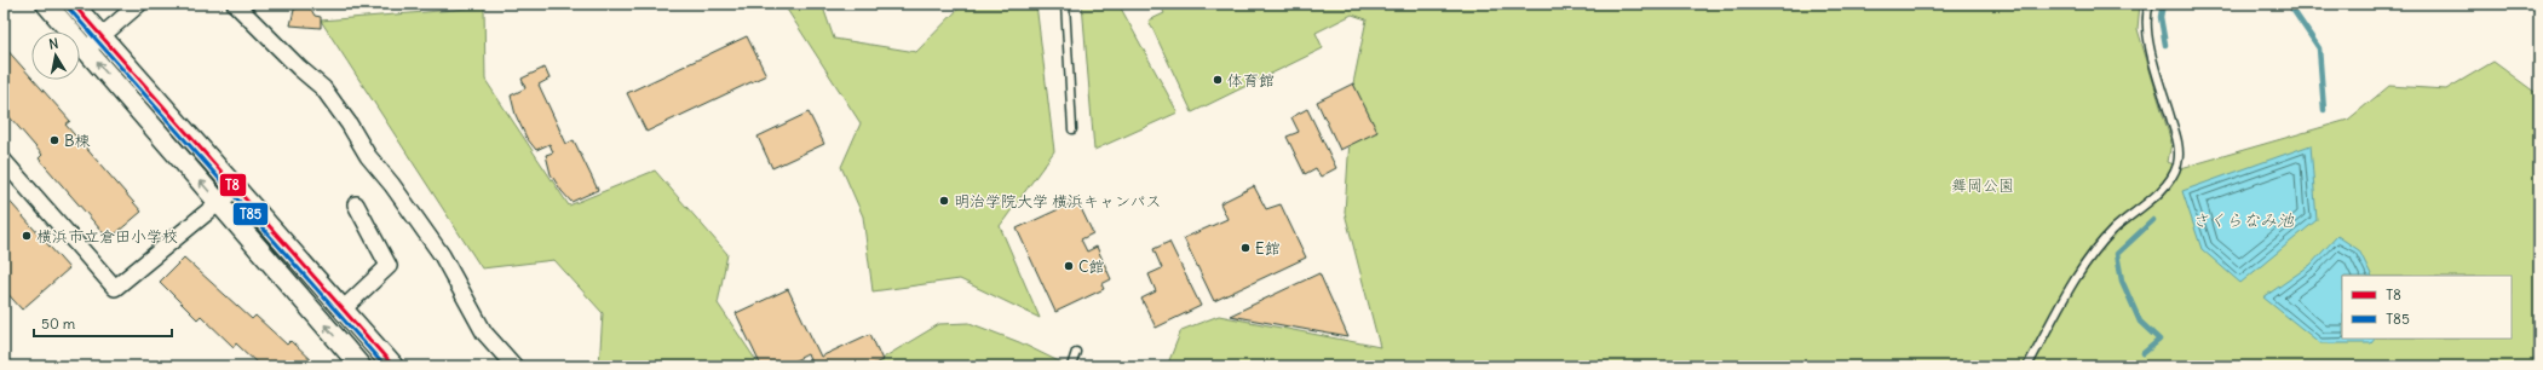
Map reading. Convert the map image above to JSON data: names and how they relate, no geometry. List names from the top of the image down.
{
  "water": ["さくらなみ池"],
  "parks": ["舞岡公園"],
  "places": [
    "体育館",
    "B棟",
    "明治学院大学 横浜キャンパス",
    "横浜市立倉田小学校",
    "E館",
    "C館"
  ],
  "lines": ["transit line T8", "transit line T85"],
  "legend": ["T8", "T85"],
  "scale_bar": "50 m",
  "north": "top"
}
